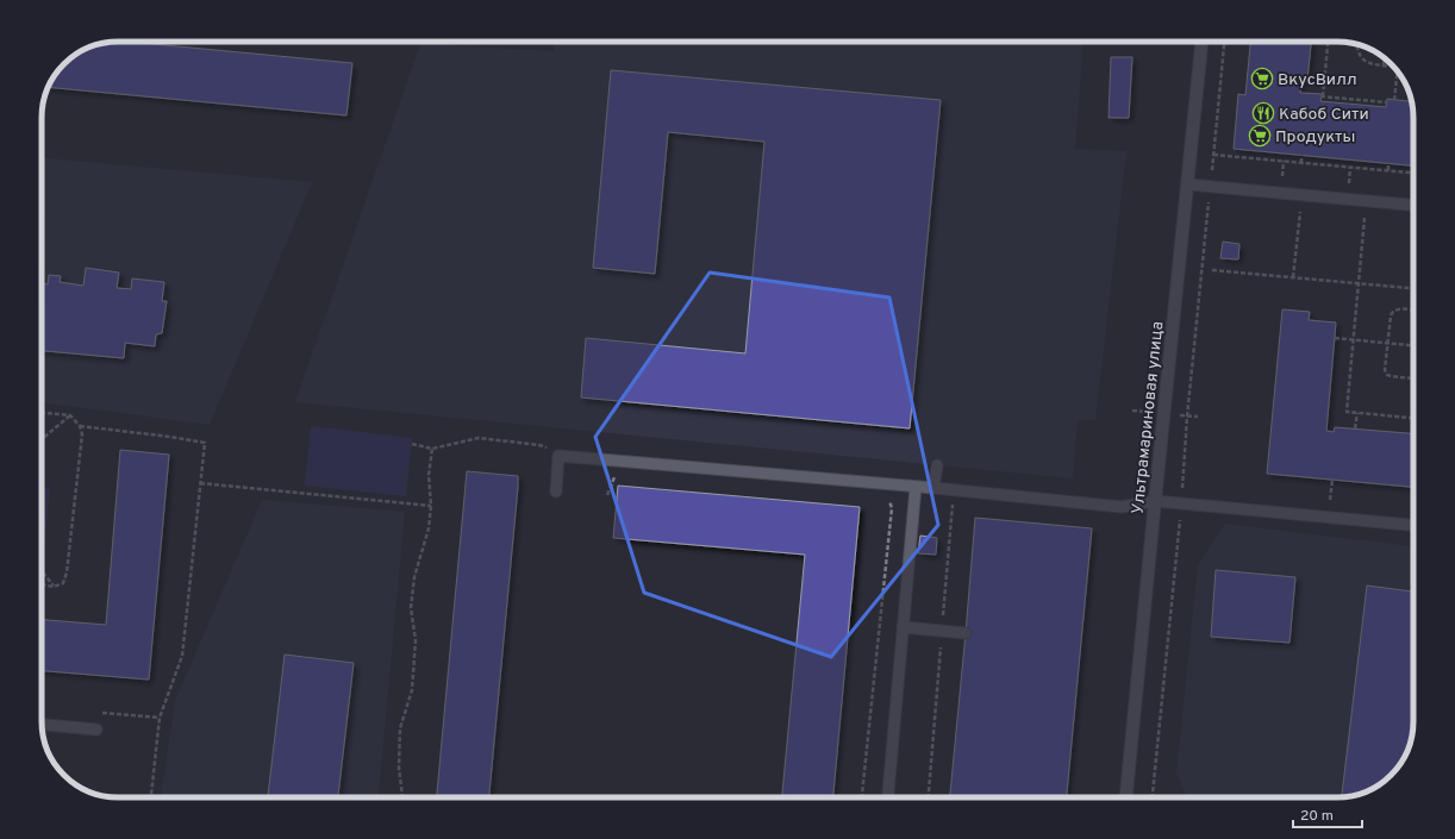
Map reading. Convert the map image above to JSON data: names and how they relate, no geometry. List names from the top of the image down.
{
  "streets": {
    "street": ["Ультрамариновая улица"]
  },
  "places": {
    "supermarket": ["ВкусВилл", "Продукты"],
    "restaurant": ["Кабоб Сити"]
  },
  "scale_bar": "20 m"
}
